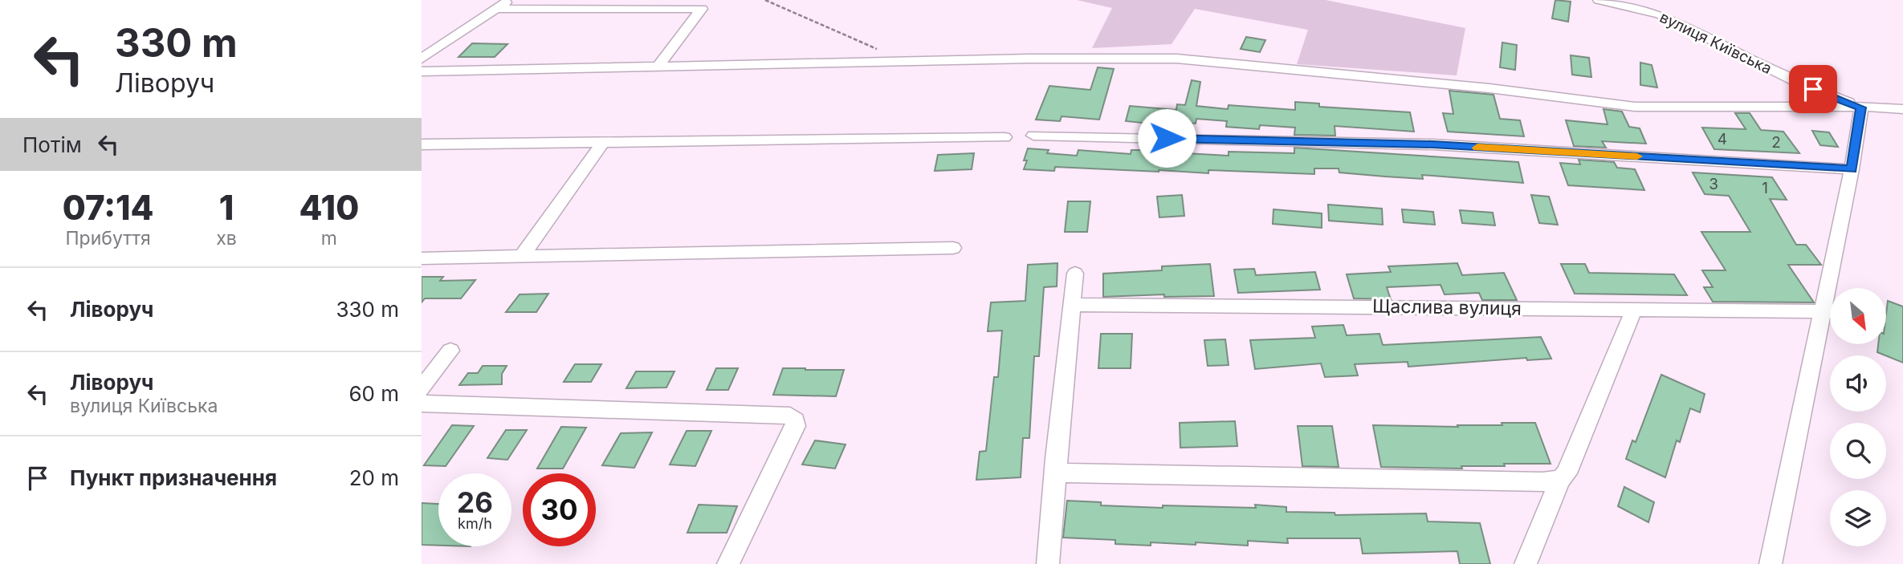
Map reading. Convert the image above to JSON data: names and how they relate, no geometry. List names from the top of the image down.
{
  "streets": {
    "street": ["вулиця Київська", "Щаслива вулиця"]
  },
  "house_numbers": [
    "4",
    "2",
    "3",
    "1"
  ],
  "north": "bottom right",
  "page": {
    "turn": ["330 m", "Ліворуч"],
    "then": "Потім",
    "eta": [
      "07:14",
      "Прибуття",
      "1",
      "хв",
      "410",
      "m"
    ],
    "list": [
      {
        "name": "Ліворуч",
        "value": "330 m"
      },
      {
        "name": "Ліворуч",
        "note": "вулиця Київська",
        "value": "60 m"
      },
      {
        "name": "Пункт призначення",
        "value": "20 m"
      }
    ],
    "speed": "26 km/h",
    "limit": "30"
  }
}
